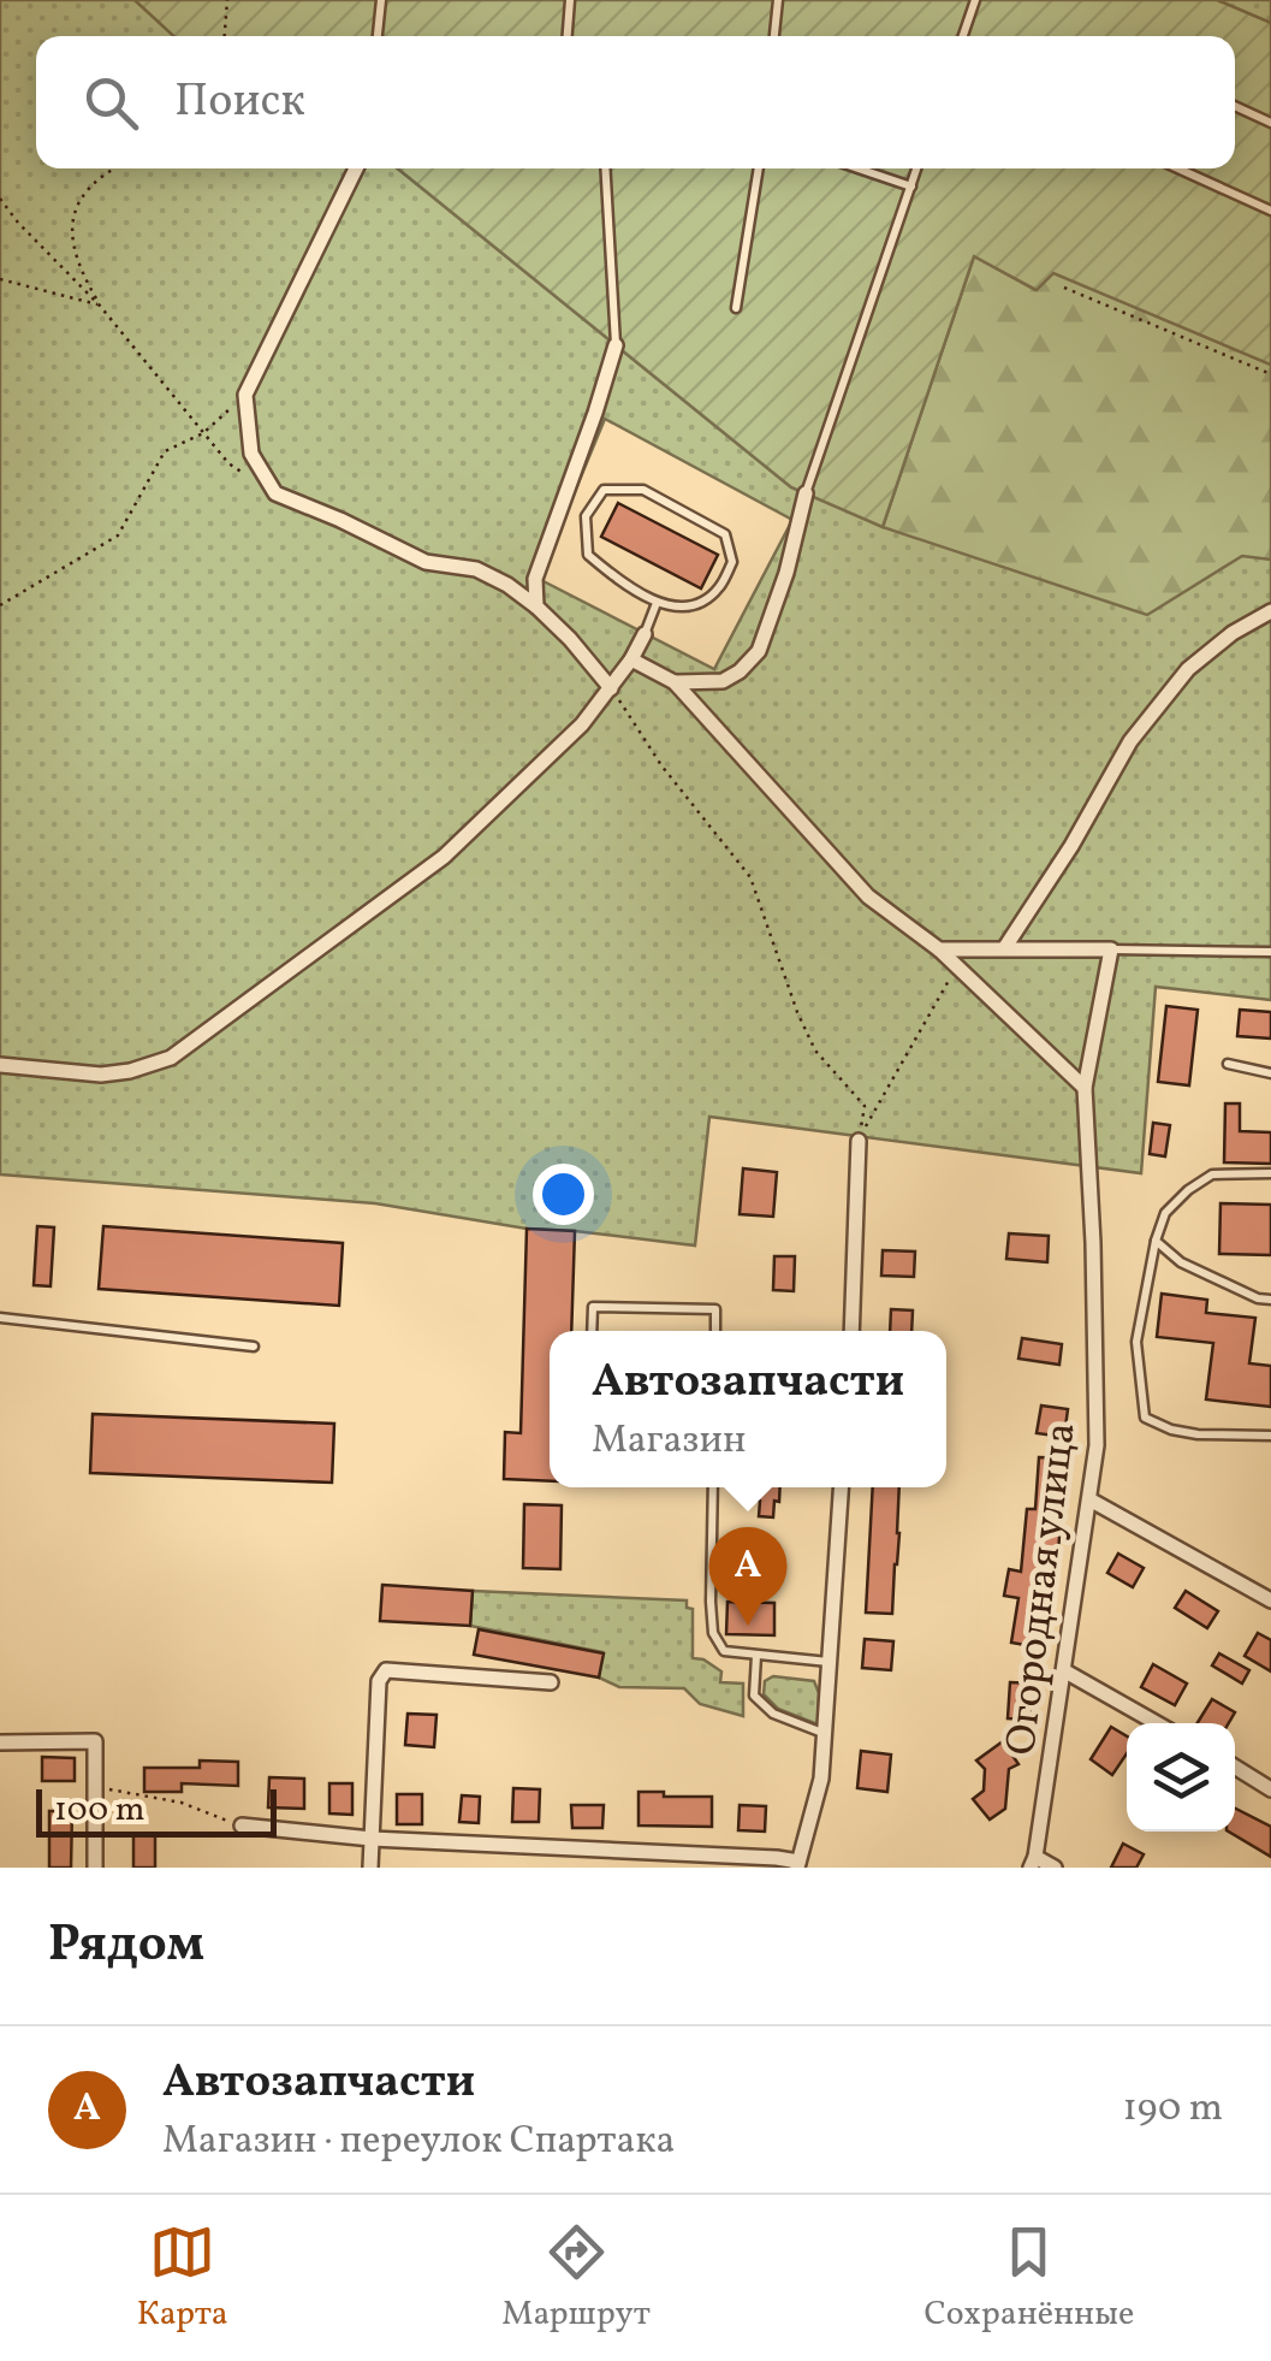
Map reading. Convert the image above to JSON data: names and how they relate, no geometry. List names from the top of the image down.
{
  "streets": {
    "street": ["Огородная улица"]
  },
  "scale_bar": "100 m",
  "page": {
    "search": "Поиск",
    "popup": ["Автозапчасти", "Магазин"],
    "pins": "A",
    "scale": "100 m",
    "heading": "Рядом",
    "list": [
      {
        "mark": "A",
        "name": "Автозапчасти",
        "note": "Магазин · переулок Спартака",
        "value": "190 m"
      }
    ],
    "nav": ["Карта", "Маршрут", "Сохранённые"]
  }
}
